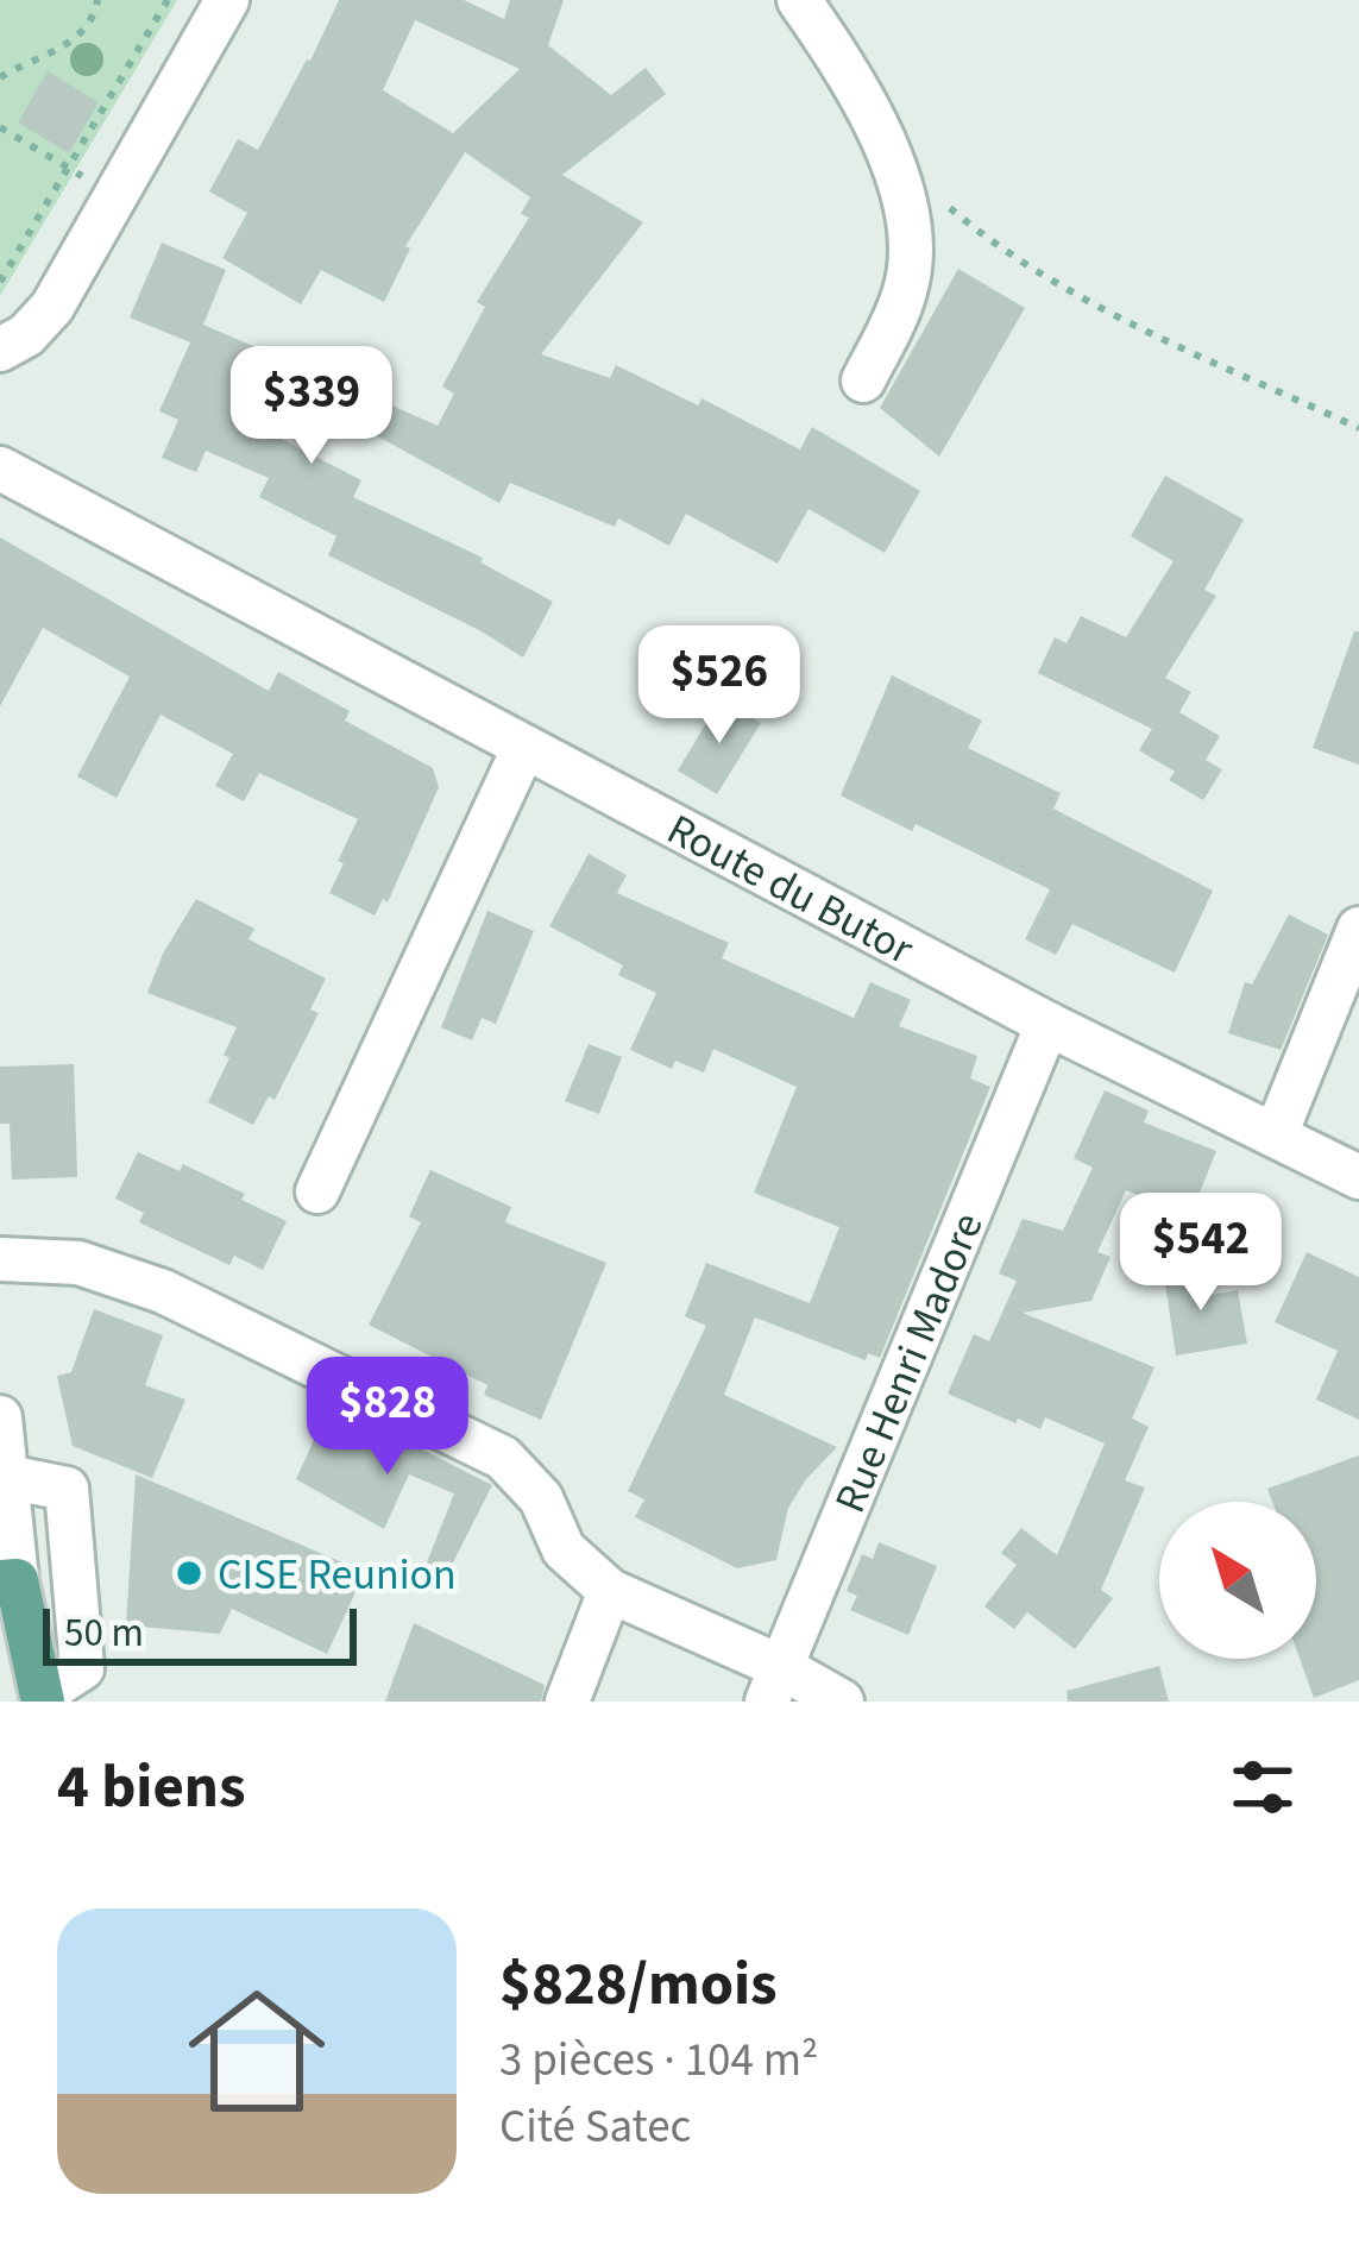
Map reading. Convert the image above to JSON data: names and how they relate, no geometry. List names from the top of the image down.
{
  "streets": {
    "street": ["Route du Butor", "Rue Henri Madore"]
  },
  "crossings": [
    ["Route du Butor", "Rue Henri Madore"]
  ],
  "places": ["CISE Reunion"],
  "scale_bar": "50 m",
  "north": "top left",
  "page": {
    "price": [
      "$339",
      "$526",
      "$542",
      "$828"
    ],
    "scale": "50 m",
    "heading": "4 biens",
    "list": [
      {
        "name": "$828/mois",
        "note": "3 pièces · 104 m² · Cité Satec"
      }
    ]
  }
}
